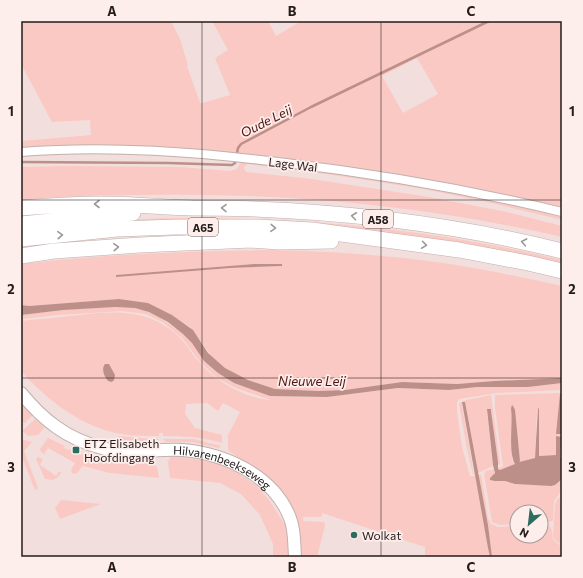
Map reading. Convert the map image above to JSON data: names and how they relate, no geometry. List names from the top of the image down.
{
  "streets": {
    "highway": ["A58", "A65"],
    "street": ["Lage Wal", "Hilvarenbeekseweg"]
  },
  "crossings": [
    ["A58", "A65"]
  ],
  "water": ["Oude Leij", "Nieuwe Leij"],
  "places": {
    "transit": ["ETZ Elisabeth Hoofdingang"],
    "other": ["Wolkat"]
  },
  "north": "bottom left",
  "grid": {
    "columns": ["A", "B", "C"],
    "rows": ["1", "2", "3"]
  }
}
